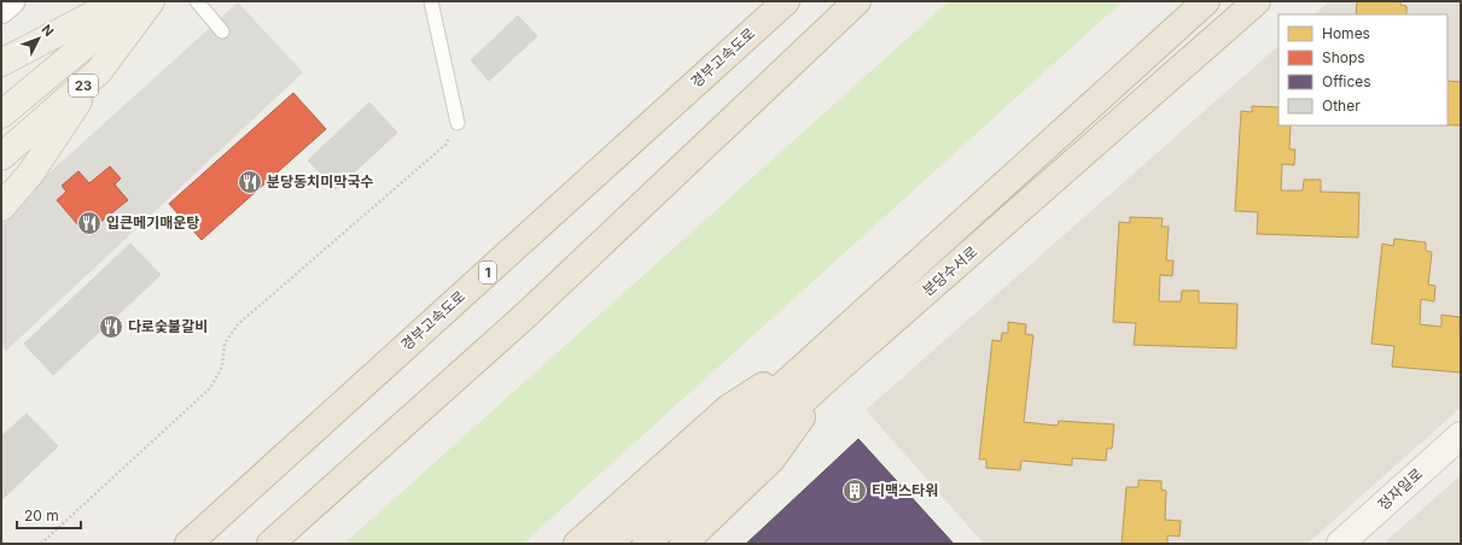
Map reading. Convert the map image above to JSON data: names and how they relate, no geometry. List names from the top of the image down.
{
  "streets": {
    "highway": ["경부고속도로", "분당수서로", "1"],
    "main road": ["23"],
    "street": ["정자일로"]
  },
  "places": {
    "restaurant": ["분당동치미막국수", "입큰메기매운탕", "다로숯불갈비"],
    "building": ["티맥스타워"]
  },
  "legend": [
    "Homes",
    "Shops",
    "Offices",
    "Other"
  ],
  "scale_bar": "20 m",
  "north": "top right"
}
